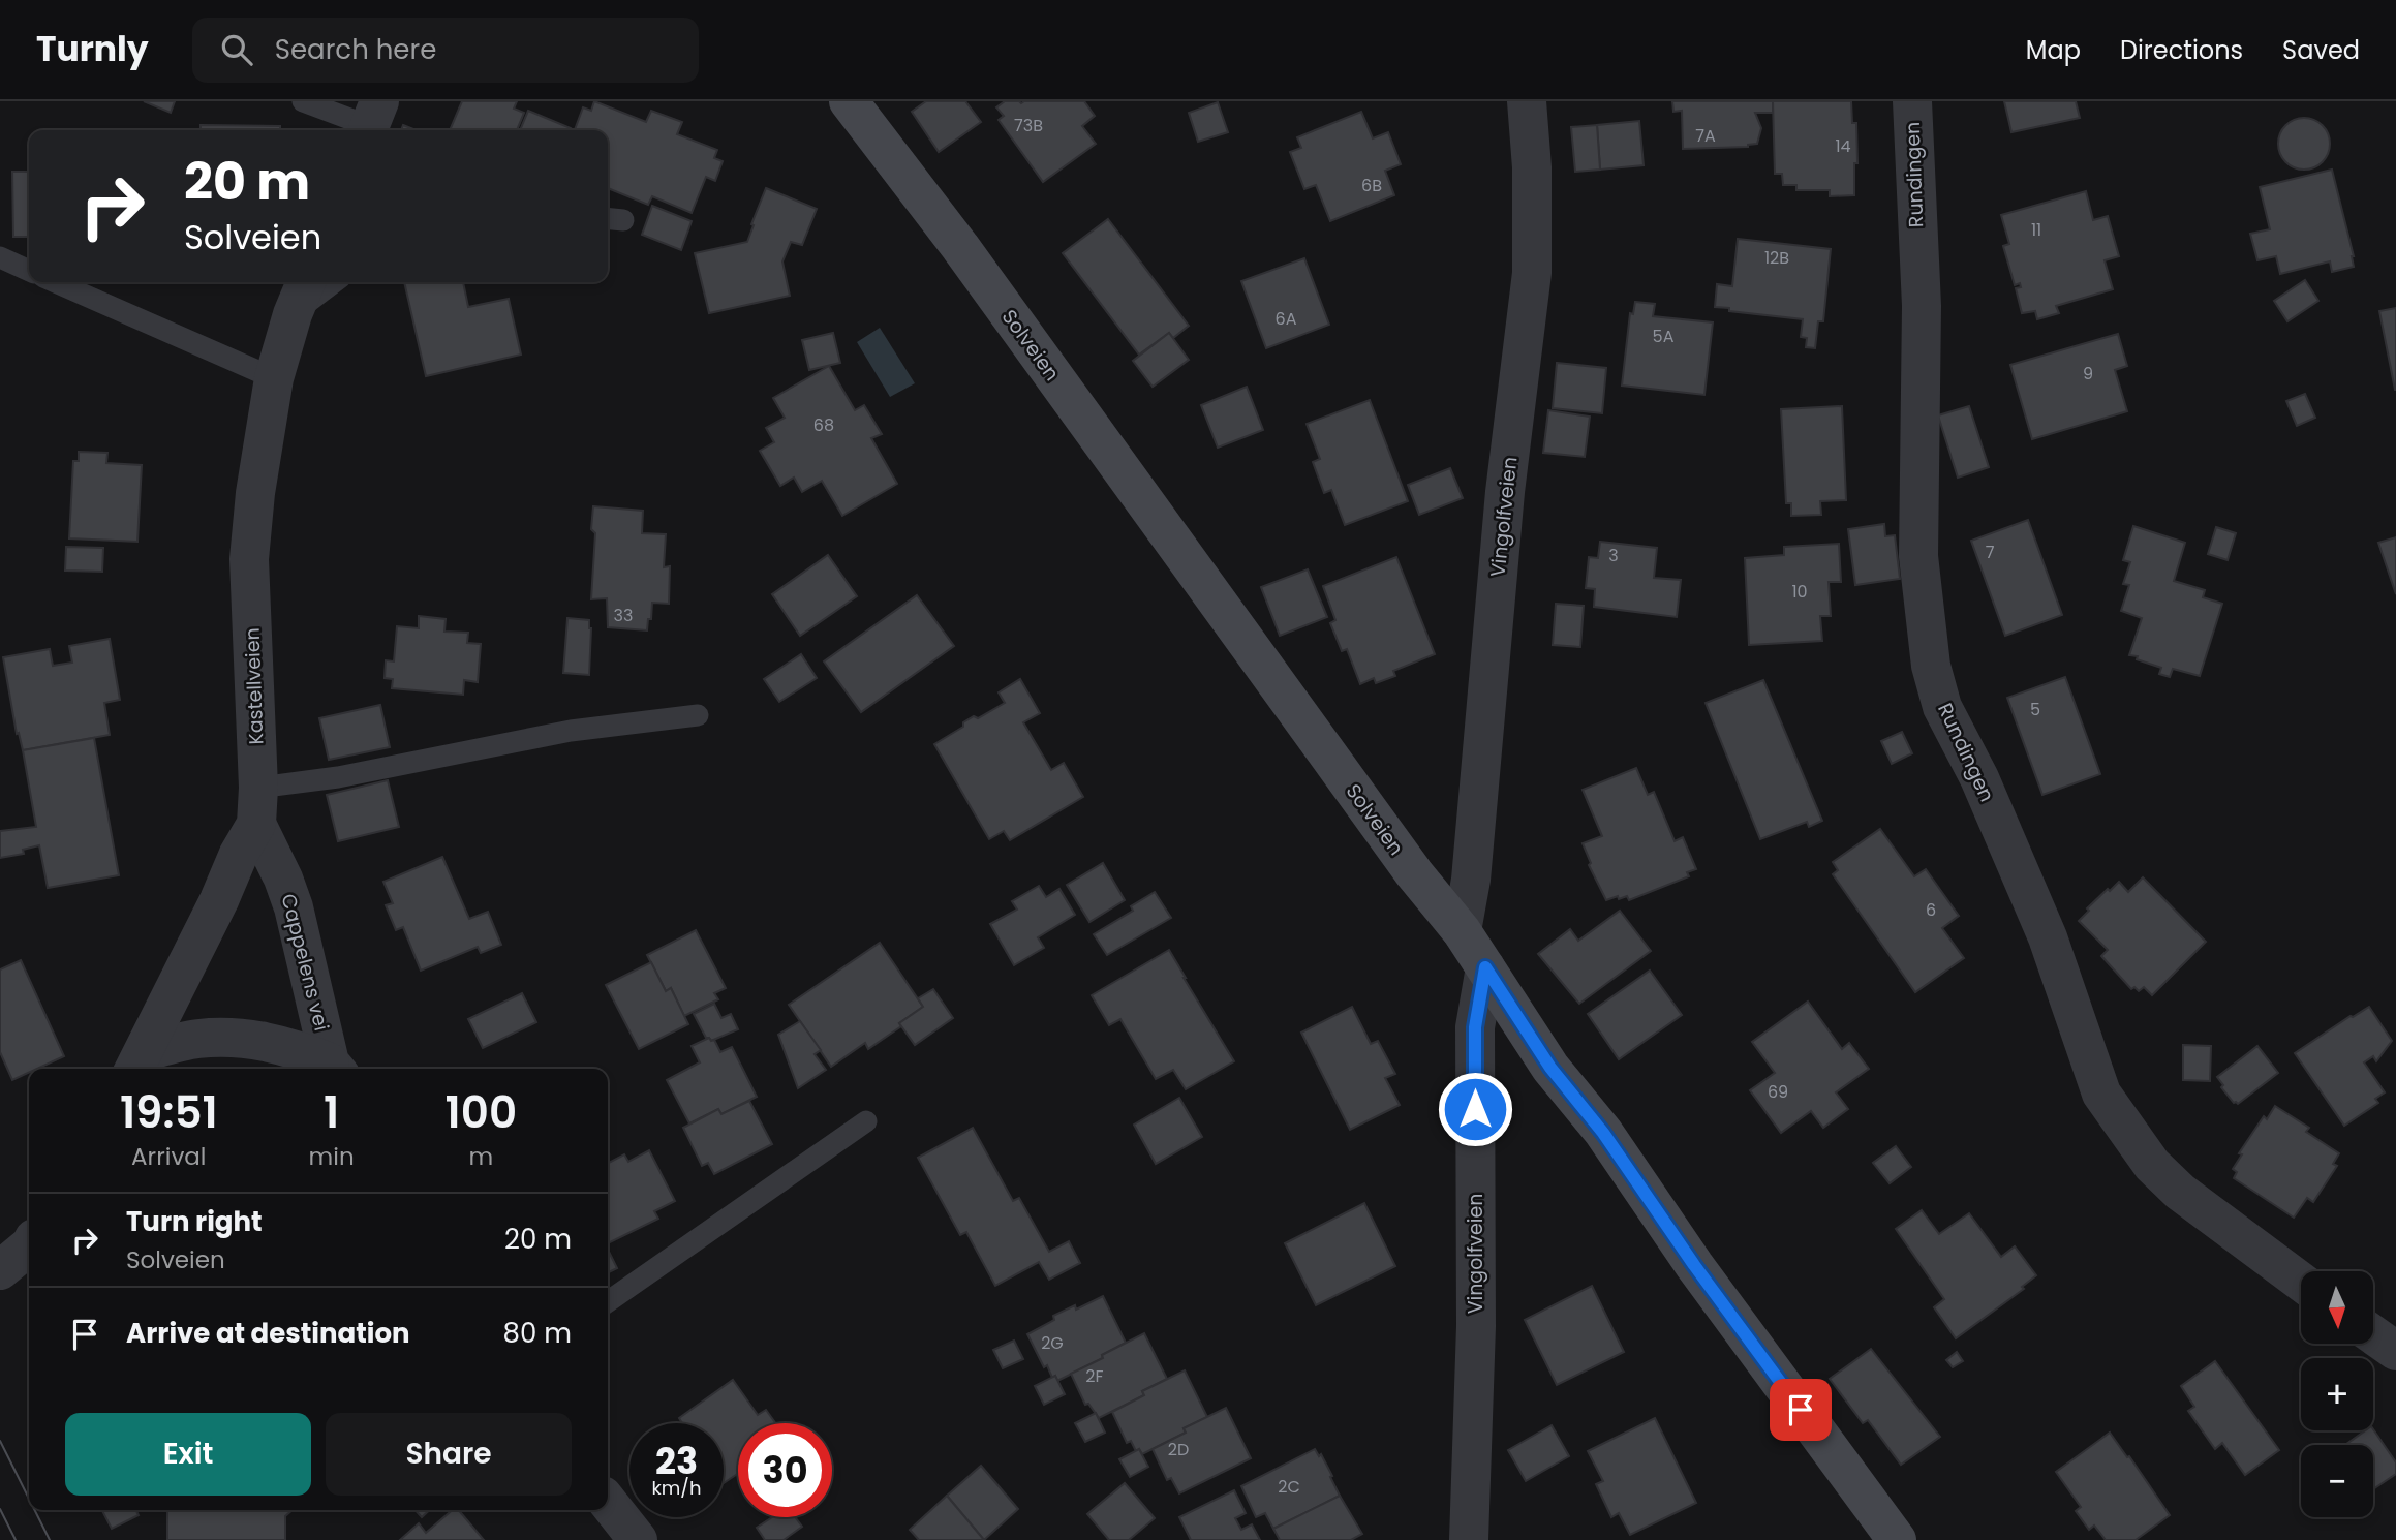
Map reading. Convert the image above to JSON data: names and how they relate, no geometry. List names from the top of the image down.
{
  "streets": {
    "street": [
      "Rundingen",
      "Solveien",
      "Vingolfveien",
      "Kastellveien",
      "Cappelens vei"
    ]
  },
  "crossings": [
    ["Solveien", "Vingolfveien"],
    ["Kastellveien", "Cappelens vei"]
  ],
  "house_numbers": [
    "73B",
    "7A",
    "14",
    "6B",
    "11",
    "12B",
    "6A",
    "5A",
    "9",
    "68",
    "7",
    "3",
    "10",
    "33",
    "5",
    "6",
    "69",
    "2G",
    "2F",
    "2D",
    "2C"
  ],
  "north": "bottom",
  "page": {
    "header": "Turnly",
    "search": "Search here",
    "nav": ["Map", "Directions", "Saved"],
    "turn": ["20 m", "Solveien"],
    "eta": [
      "19:51",
      "Arrival",
      "1",
      "min",
      "100",
      "m"
    ],
    "list": [
      {
        "name": "Turn right",
        "note": "Solveien",
        "value": "20 m"
      },
      {
        "name": "Arrive at destination",
        "value": "80 m"
      }
    ],
    "map_buttons": ["+", "−"],
    "buttons": ["Exit", "Share"],
    "speed": "23 km/h",
    "limit": "30"
  }
}
